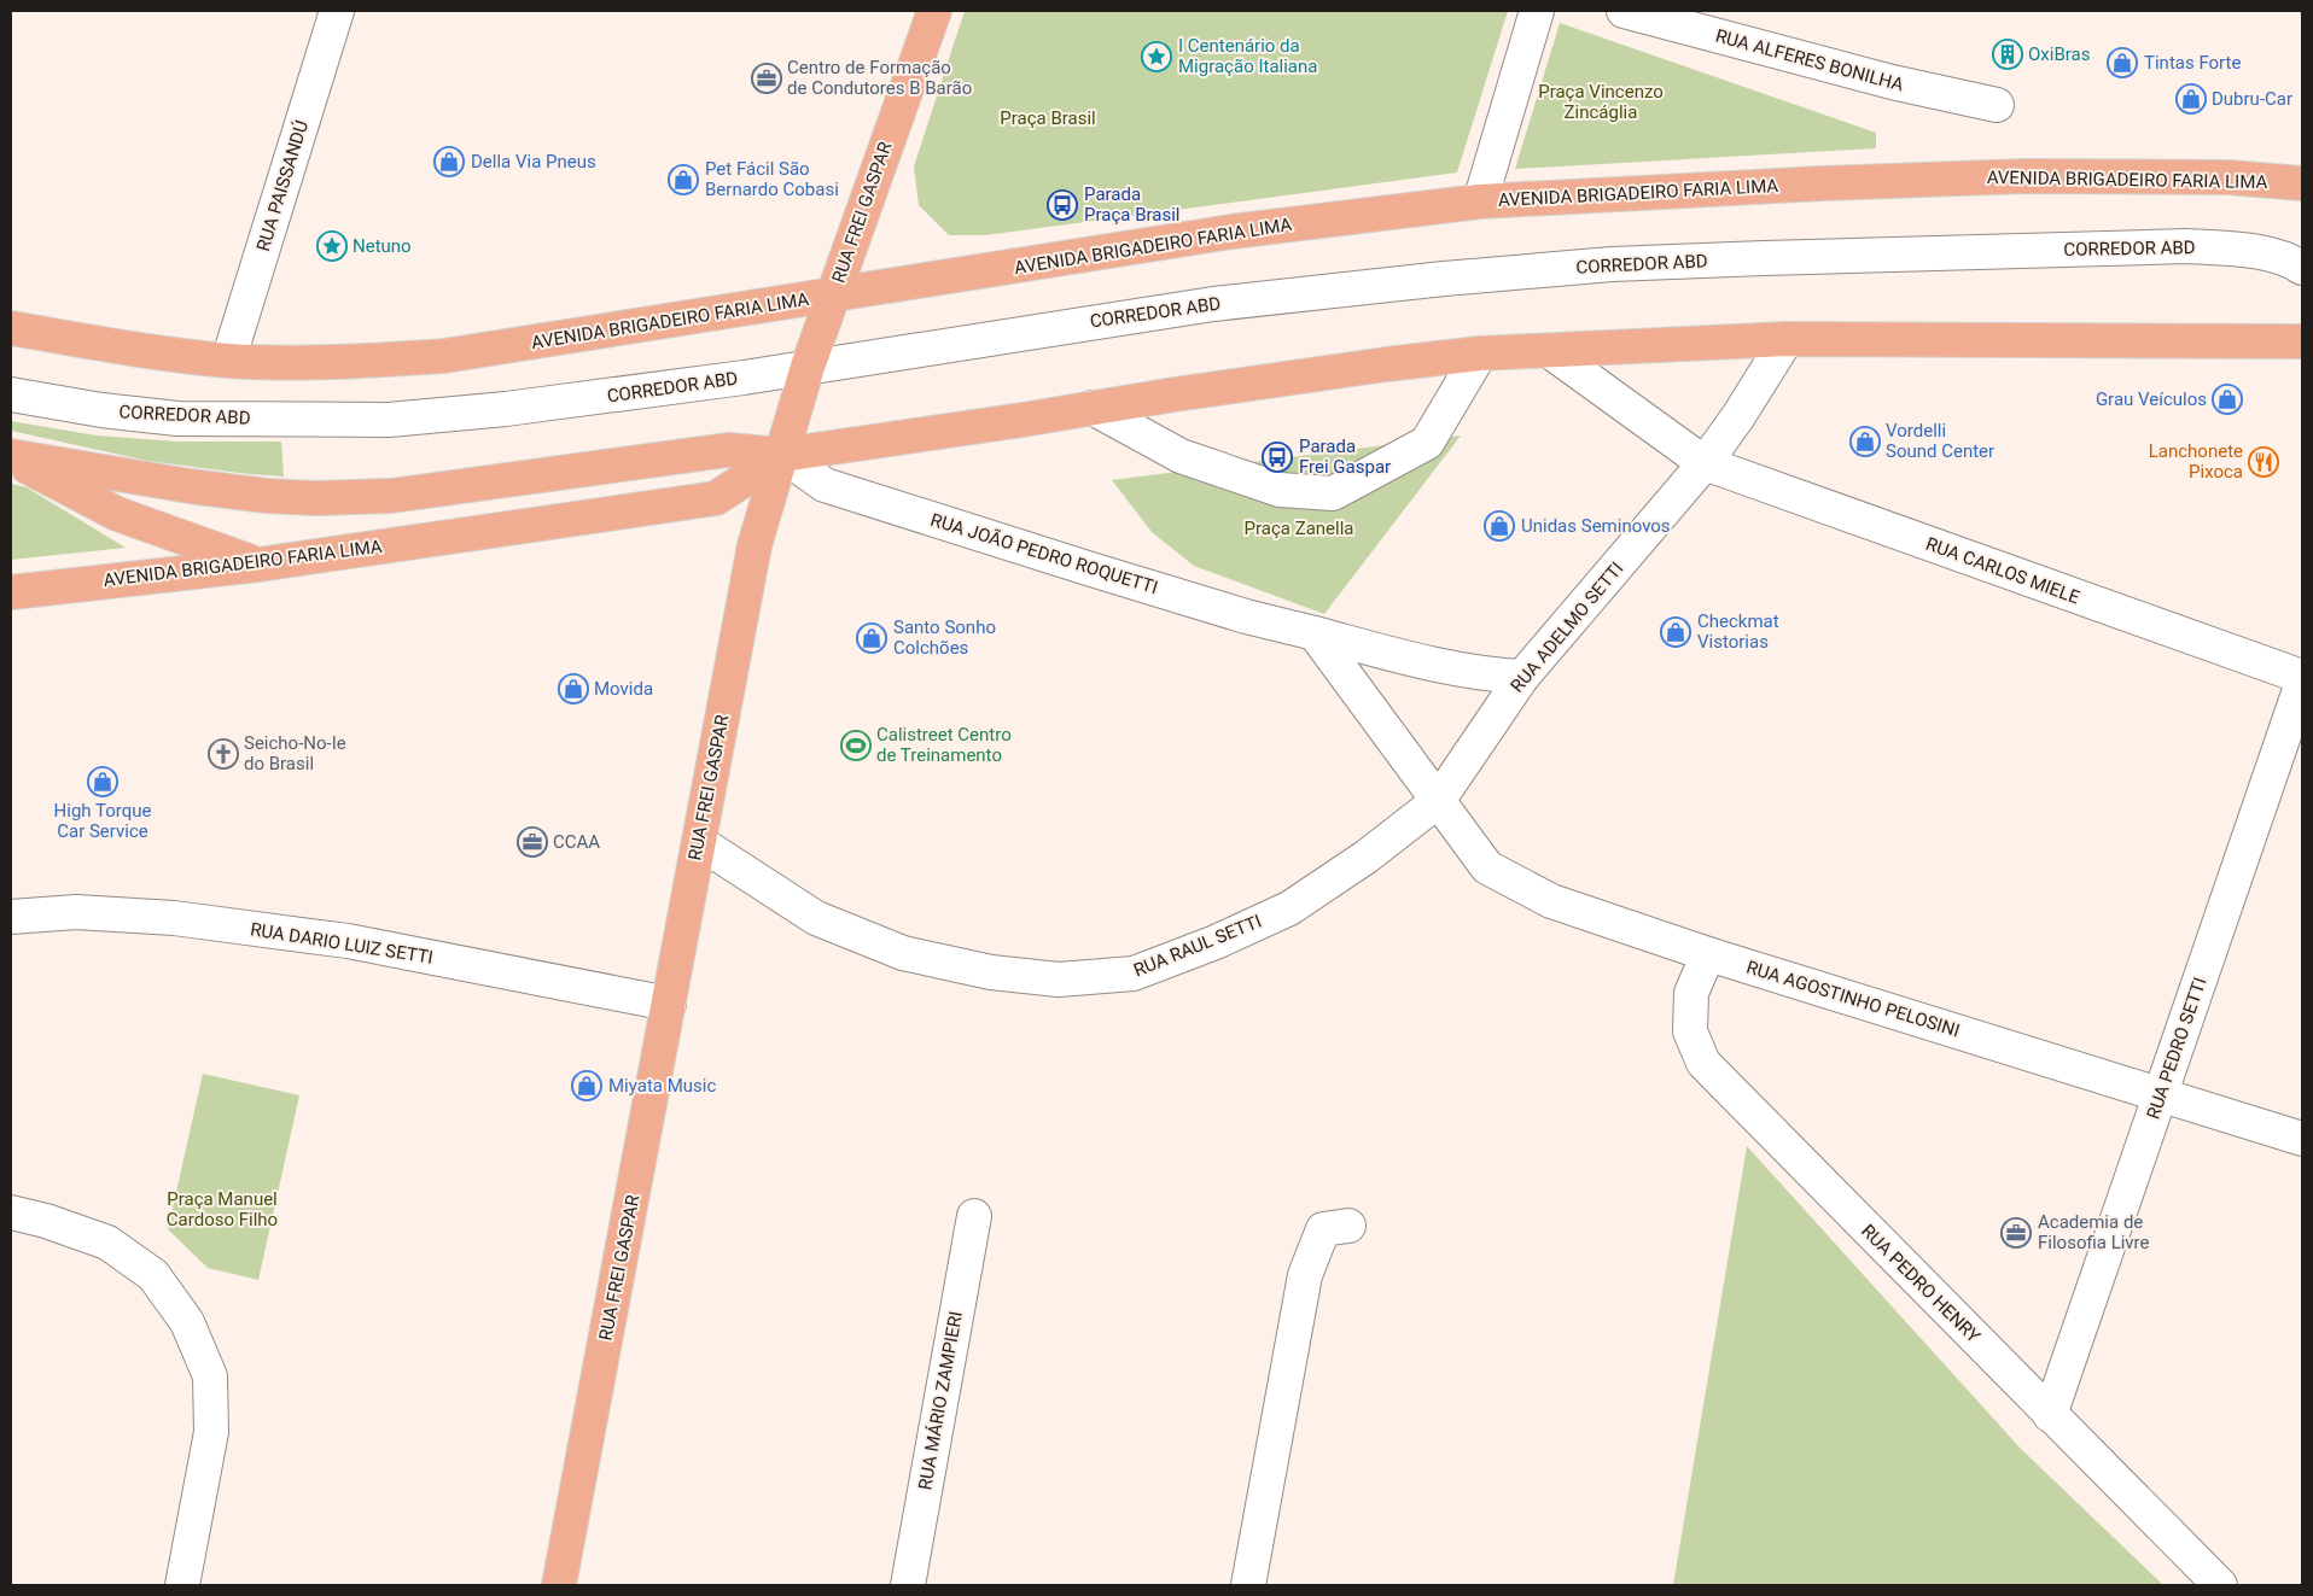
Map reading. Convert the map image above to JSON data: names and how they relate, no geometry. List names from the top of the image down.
{
  "streets": {
    "main road": ["AVENIDA BRIGADEIRO FARIA LIMA", "RUA FREI GASPAR"],
    "street": [
      "RUA ALFERES BONILHA",
      "RUA PAISSANDÚ",
      "CORREDOR ABD",
      "RUA JOÃO PEDRO ROQUETTI",
      "RUA CARLOS MIELE",
      "RUA ADELMO SETTI",
      "RUA DARIO LUIZ SETTI",
      "RUA RAUL SETTI",
      "RUA AGOSTINHO PELOSINI",
      "RUA PEDRO SETTI",
      "RUA PEDRO HENRY",
      "RUA MÁRIO ZAMPIERI"
    ]
  },
  "crossings": [
    ["AVENIDA BRIGADEIRO FARIA LIMA", "RUA PAISSANDÚ"],
    ["AVENIDA BRIGADEIRO FARIA LIMA", "RUA FREI GASPAR"],
    ["AVENIDA BRIGADEIRO FARIA LIMA", "RUA JOÃO PEDRO ROQUETTI"],
    ["AVENIDA BRIGADEIRO FARIA LIMA", "RUA ADELMO SETTI"],
    ["RUA FREI GASPAR", "CORREDOR ABD"],
    ["RUA FREI GASPAR", "RUA JOÃO PEDRO ROQUETTI"],
    ["RUA FREI GASPAR", "RUA DARIO LUIZ SETTI"],
    ["RUA FREI GASPAR", "RUA RAUL SETTI"],
    ["RUA JOÃO PEDRO ROQUETTI", "RUA ADELMO SETTI"],
    ["RUA CARLOS MIELE", "RUA ADELMO SETTI"],
    ["RUA ADELMO SETTI", "RUA RAUL SETTI"],
    ["RUA ADELMO SETTI", "RUA AGOSTINHO PELOSINI"],
    ["RUA RAUL SETTI", "RUA AGOSTINHO PELOSINI"],
    ["RUA AGOSTINHO PELOSINI", "RUA PEDRO SETTI"],
    ["RUA AGOSTINHO PELOSINI", "RUA PEDRO HENRY"],
    ["RUA PEDRO SETTI", "RUA PEDRO HENRY"]
  ],
  "parks": [
    "Praça Vincenzo Zincáglia",
    "Praça Brasil",
    "Praça Zanella",
    "Praça Manuel Cardoso Filho"
  ],
  "places": {
    "building": ["OxiBras"],
    "place": ["I Centenário da Migração Italiana", "Netuno"],
    "shop": [
      "Tintas Forte",
      "Dubru-Car",
      "Della Via Pneus",
      "Pet Fácil São Bernardo Cobasi",
      "Grau Veículos",
      "Vordelli Sound Center",
      "Unidas Seminovos",
      "Checkmat Vistorias",
      "Santo Sonho Colchões",
      "Movida",
      "High Torque Car Service",
      "Miyata Music"
    ],
    "office": ["Centro de Formação de Condutores B Barão", "CCAA", "Academia de Filosofia Livre"],
    "bus stop": ["Parada Praça Brasil", "Parada Frei Gaspar"],
    "restaurant": ["Lanchonete Pixoca"],
    "sports": ["Calistreet Centro de Treinamento"],
    "church": ["Seicho-No-Ie do Brasil"]
  }
}
